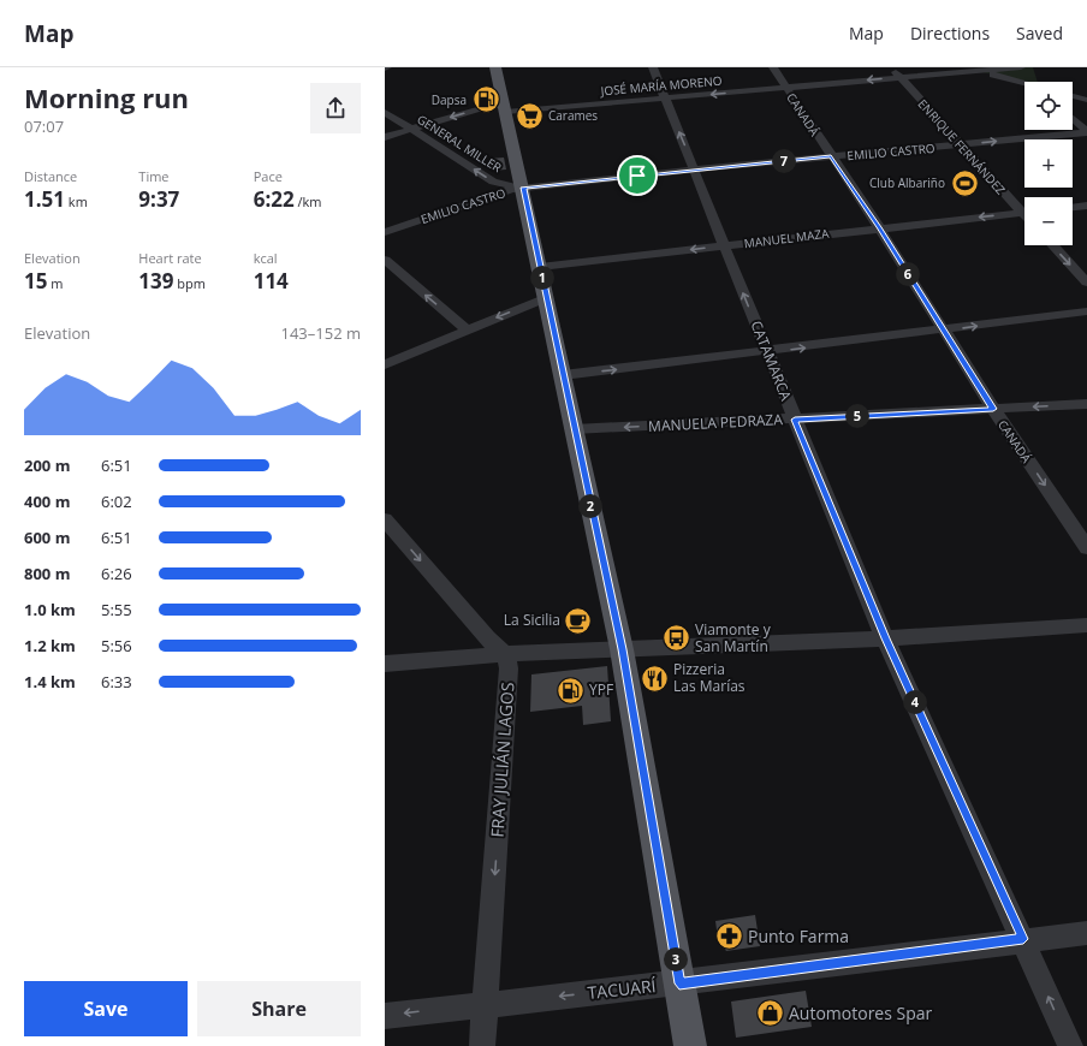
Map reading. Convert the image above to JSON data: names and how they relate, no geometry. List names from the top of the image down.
{
  "streets": {
    "street": [
      "JOSÉ MARÍA MORENO",
      "CANADÁ",
      "GENERAL MILLER",
      "ENRIQUE FERNÁNDEZ",
      "EMILIO CASTRO",
      "MANUEL MAZA",
      "CATAMARCA",
      "MANUELA PEDRAZA",
      "FRAY JULIÁN LAGOS",
      "TACUARÍ"
    ]
  },
  "crossings": [
    ["JOSÉ MARÍA MORENO", "CANADÁ"],
    ["JOSÉ MARÍA MORENO", "GENERAL MILLER"],
    ["JOSÉ MARÍA MORENO", "ENRIQUE FERNÁNDEZ"],
    ["JOSÉ MARÍA MORENO", "CATAMARCA"],
    ["CANADÁ", "EMILIO CASTRO"],
    ["CANADÁ", "MANUEL MAZA"],
    ["CANADÁ", "MANUELA PEDRAZA"],
    ["GENERAL MILLER", "EMILIO CASTRO"],
    ["ENRIQUE FERNÁNDEZ", "EMILIO CASTRO"],
    ["EMILIO CASTRO", "CATAMARCA"],
    ["MANUEL MAZA", "CATAMARCA"],
    ["CATAMARCA", "MANUELA PEDRAZA"],
    ["CATAMARCA", "TACUARÍ"],
    ["FRAY JULIÁN LAGOS", "TACUARÍ"]
  ],
  "one_way": ["JOSÉ MARÍA MORENO", "FRAY JULIÁN LAGOS", "TACUARÍ"],
  "places": {
    "fuel station": ["Dapsa", "YPF"],
    "supermarket": ["Carames"],
    "sports": ["Club Albariño"],
    "cafe": ["La Sicilia"],
    "bus stop": ["Viamonte y San Martín"],
    "restaurant": ["Pizzeria Las Marías"],
    "pharmacy": ["Punto Farma"],
    "shop": ["Automotores Spar"]
  },
  "page": {
    "header": "Map",
    "nav": ["Map", "Directions", "Saved"],
    "heading": ["Morning run", "07:07"],
    "map_buttons": ["+", "−"],
    "stats": [
      ["Distance", "1.51 km"],
      ["Time", "9:37"],
      ["Pace", "6:22 /km"],
      ["Elevation", "15 m"],
      ["Heart rate", "139 bpm"],
      ["kcal", "114"]
    ],
    "pins": [
      "7",
      "6",
      "1",
      "5",
      "2",
      "4",
      "3"
    ],
    "chart": ["Elevation", "143–152 m"],
    "list": [
      {
        "name": "200 m",
        "note": "6:51"
      },
      {
        "name": "400 m",
        "note": "6:02"
      },
      {
        "name": "600 m",
        "note": "6:51"
      },
      {
        "name": "800 m",
        "note": "6:26"
      },
      {
        "name": "1.0 km",
        "note": "5:55"
      },
      {
        "name": "1.2 km",
        "note": "5:56"
      },
      {
        "name": "1.4 km",
        "note": "6:33"
      }
    ],
    "buttons": ["Save", "Share"]
  }
}
